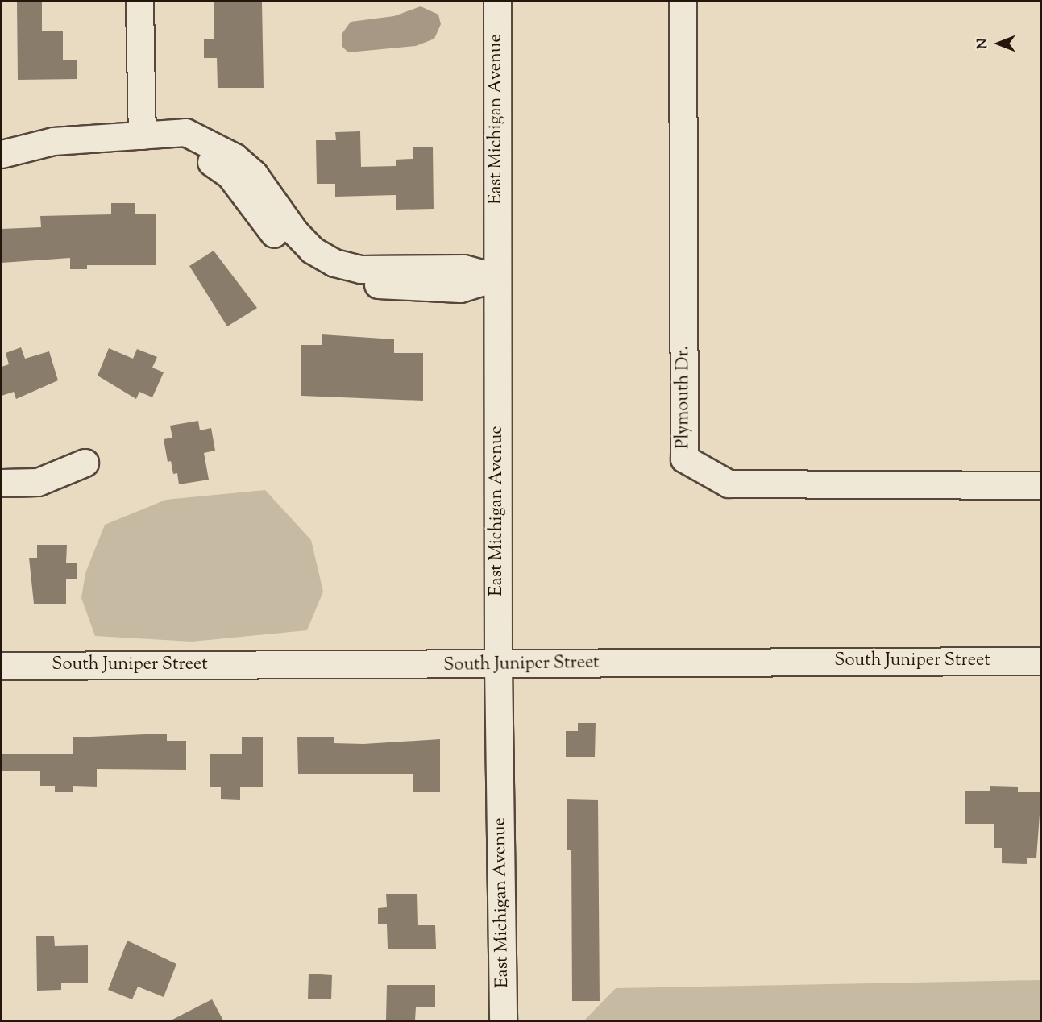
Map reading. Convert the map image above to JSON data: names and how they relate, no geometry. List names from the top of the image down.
{
  "streets": {
    "street": ["East Michigan Avenue", "Plymouth Dr.", "South Juniper Street"]
  },
  "crossings": [
    ["East Michigan Avenue", "South Juniper Street"]
  ],
  "north": "left"
}
